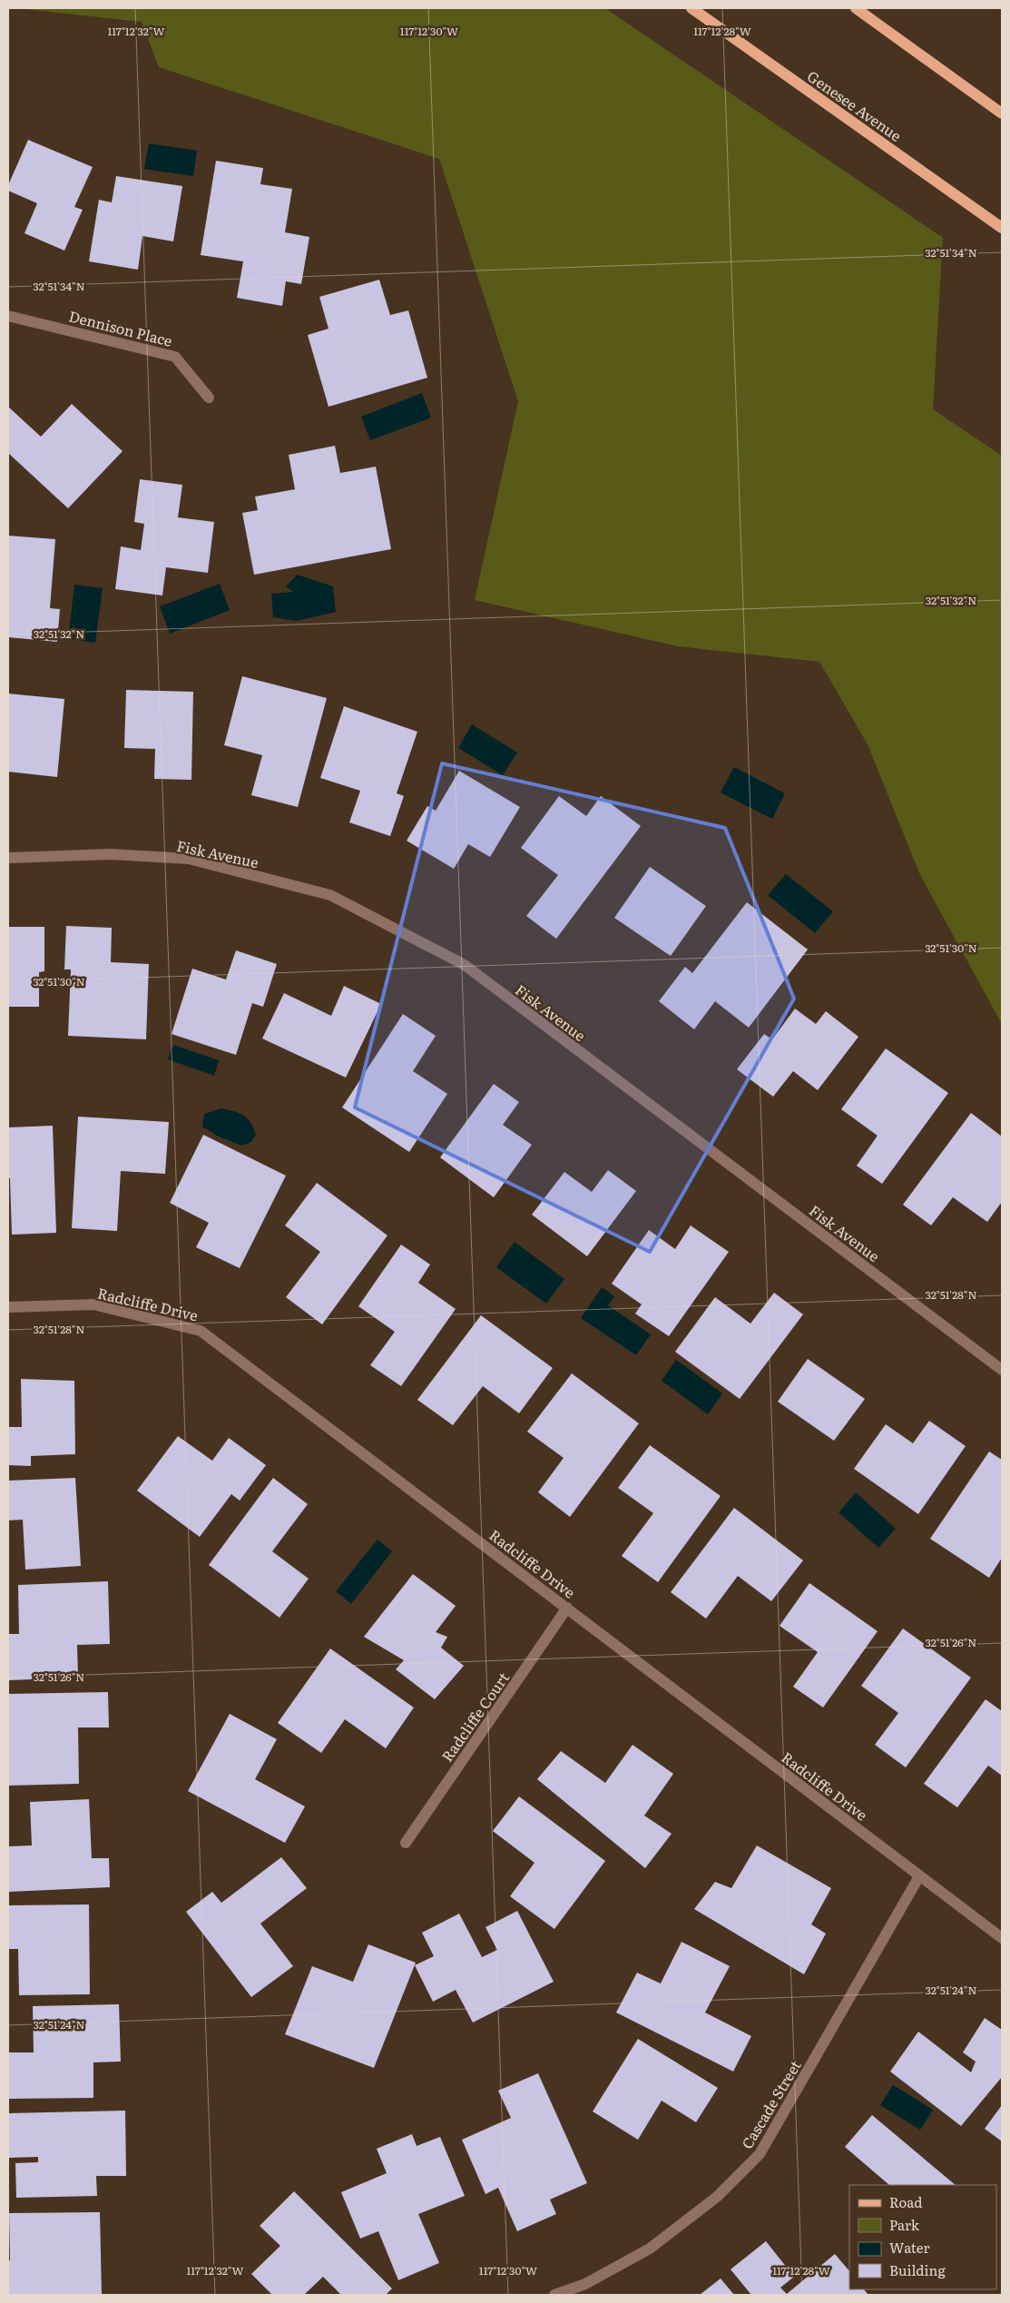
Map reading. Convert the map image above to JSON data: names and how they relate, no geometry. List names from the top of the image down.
{
  "streets": {
    "main road": ["Genesee Avenue"],
    "street": [
      "Dennison Place",
      "Fisk Avenue",
      "Radcliffe Drive",
      "Radcliffe Court",
      "Cascade Street"
    ]
  },
  "crossings": [
    ["Radcliffe Drive", "Radcliffe Court"],
    ["Radcliffe Drive", "Cascade Street"]
  ],
  "legend": [
    "Road",
    "Park",
    "Water",
    "Building"
  ],
  "coordinates": [
    "117°12'32\"W",
    "117°12'30\"W",
    "117°12'28\"W",
    "32°51'34\"N",
    "32°51'32\"N",
    "32°51'30\"N",
    "32°51'28\"N",
    "32°51'26\"N",
    "32°51'24\"N"
  ]
}
